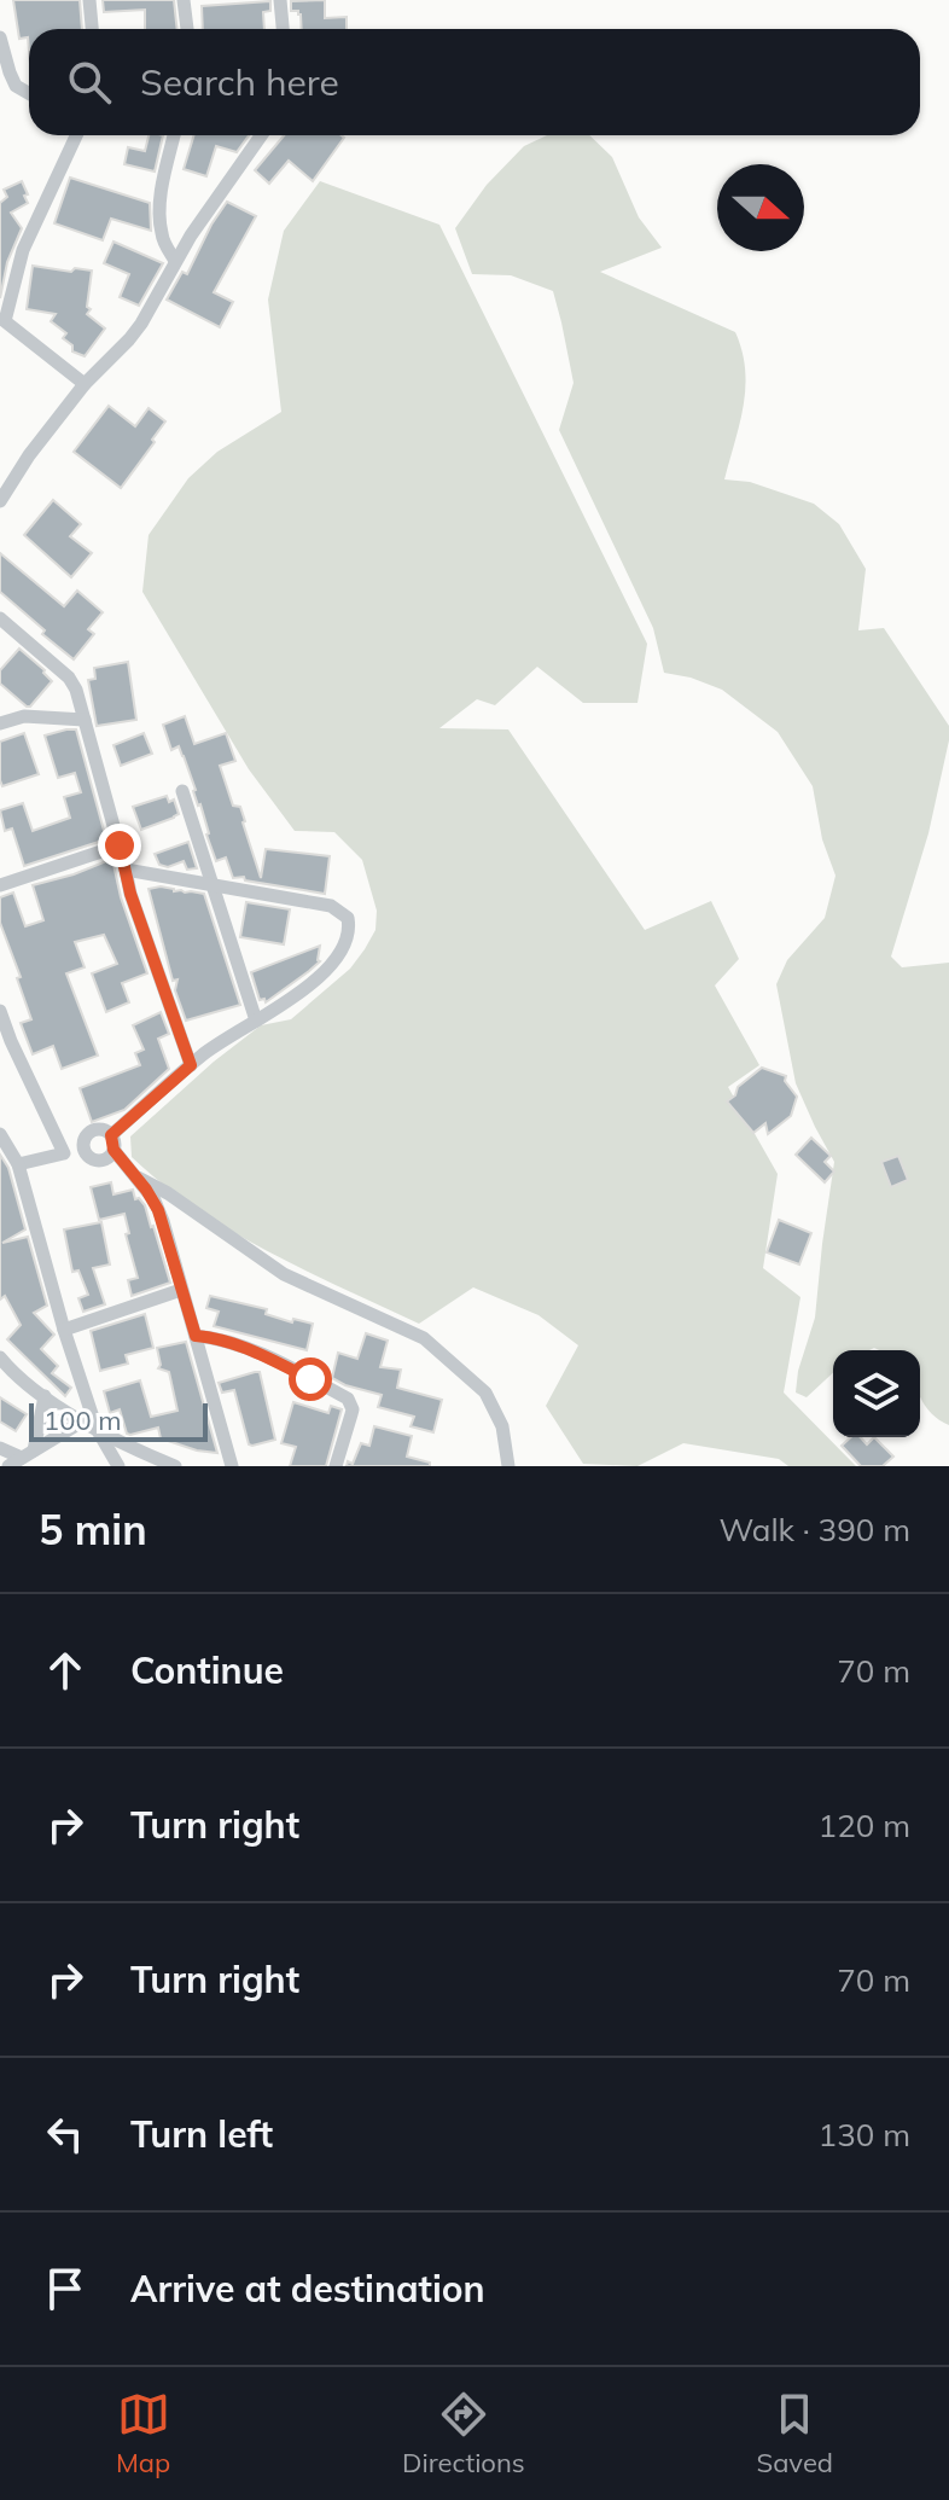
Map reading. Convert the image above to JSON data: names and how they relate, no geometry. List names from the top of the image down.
{
  "scale_bar": "100 m",
  "north": "right",
  "page": {
    "search": "Search here",
    "scale": "100 m",
    "heading": ["5 min", "Walk · 390 m"],
    "list": [
      ["Continue", "70 m"],
      ["Turn right", "120 m"],
      ["Turn right", "70 m"],
      ["Turn left", "130 m"],
      "Arrive at destination"
    ],
    "nav": ["Map", "Directions", "Saved"]
  }
}
